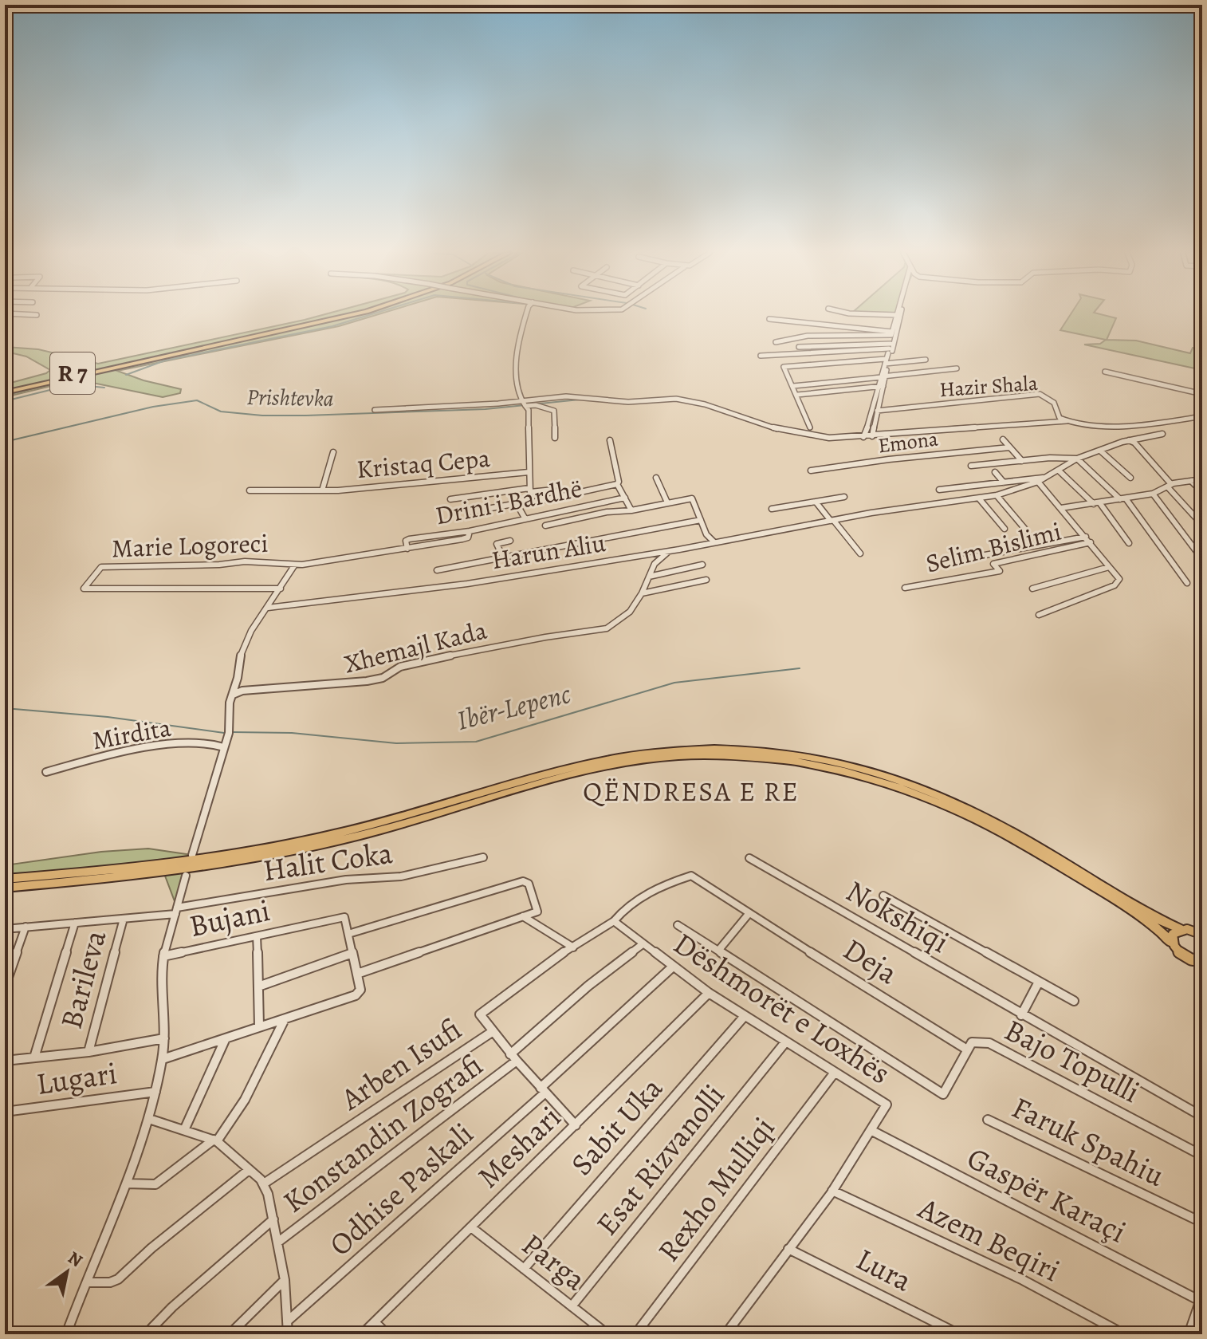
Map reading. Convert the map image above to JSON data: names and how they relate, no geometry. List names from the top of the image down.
{
  "streets": {
    "highway": ["R 7"],
    "street": [
      "Hazir Shala",
      "Emona",
      "Kristaq Cepa",
      "Drini i Bardhë",
      "Marie Logoreci",
      "Selim Bislimi",
      "Harun Aliu",
      "Xhemajl Kada",
      "Mirdita",
      "Halit Coka",
      "Nokshiqi",
      "Bujani",
      "Deja",
      "Barileva",
      "Dëshmorët e Loxhës",
      "Bajo Topulli",
      "Arben Isufi",
      "Lugari",
      "Sabit Uka",
      "Konstandin Zografi",
      "Faruk Spahiu",
      "Meshari",
      "Esat Rizvanolli",
      "Odhise Paskali",
      "Rexho Mulliqi",
      "Gaspër Karaçi",
      "Azem Beqiri",
      "Parga",
      "Lura"
    ]
  },
  "crossings": [
    ["Drini i Bardhë", "Marie Logoreci"],
    ["Halit Coka", "Barileva"],
    ["Deja", "Dëshmorët e Loxhës"],
    ["Deja", "Bajo Topulli"],
    ["Dëshmorët e Loxhës", "Sabit Uka"],
    ["Dëshmorët e Loxhës", "Konstandin Zografi"],
    ["Dëshmorët e Loxhës", "Meshari"],
    ["Dëshmorët e Loxhës", "Esat Rizvanolli"],
    ["Dëshmorët e Loxhës", "Odhise Paskali"],
    ["Dëshmorët e Loxhës", "Rexho Mulliqi"],
    ["Dëshmorët e Loxhës", "Gaspër Karaçi"],
    ["Dëshmorët e Loxhës", "Azem Beqiri"],
    ["Dëshmorët e Loxhës", "Lura"],
    ["Arben Isufi", "Konstandin Zografi"],
    ["Arben Isufi", "Meshari"],
    ["Arben Isufi", "Odhise Paskali"],
    ["Sabit Uka", "Parga"],
    ["Meshari", "Parga"],
    ["Esat Rizvanolli", "Parga"]
  ],
  "districts": ["QËNDRESA E RE"],
  "water": ["Prishtevka", "Ibër-Lepenc"],
  "north": "top right"
}
